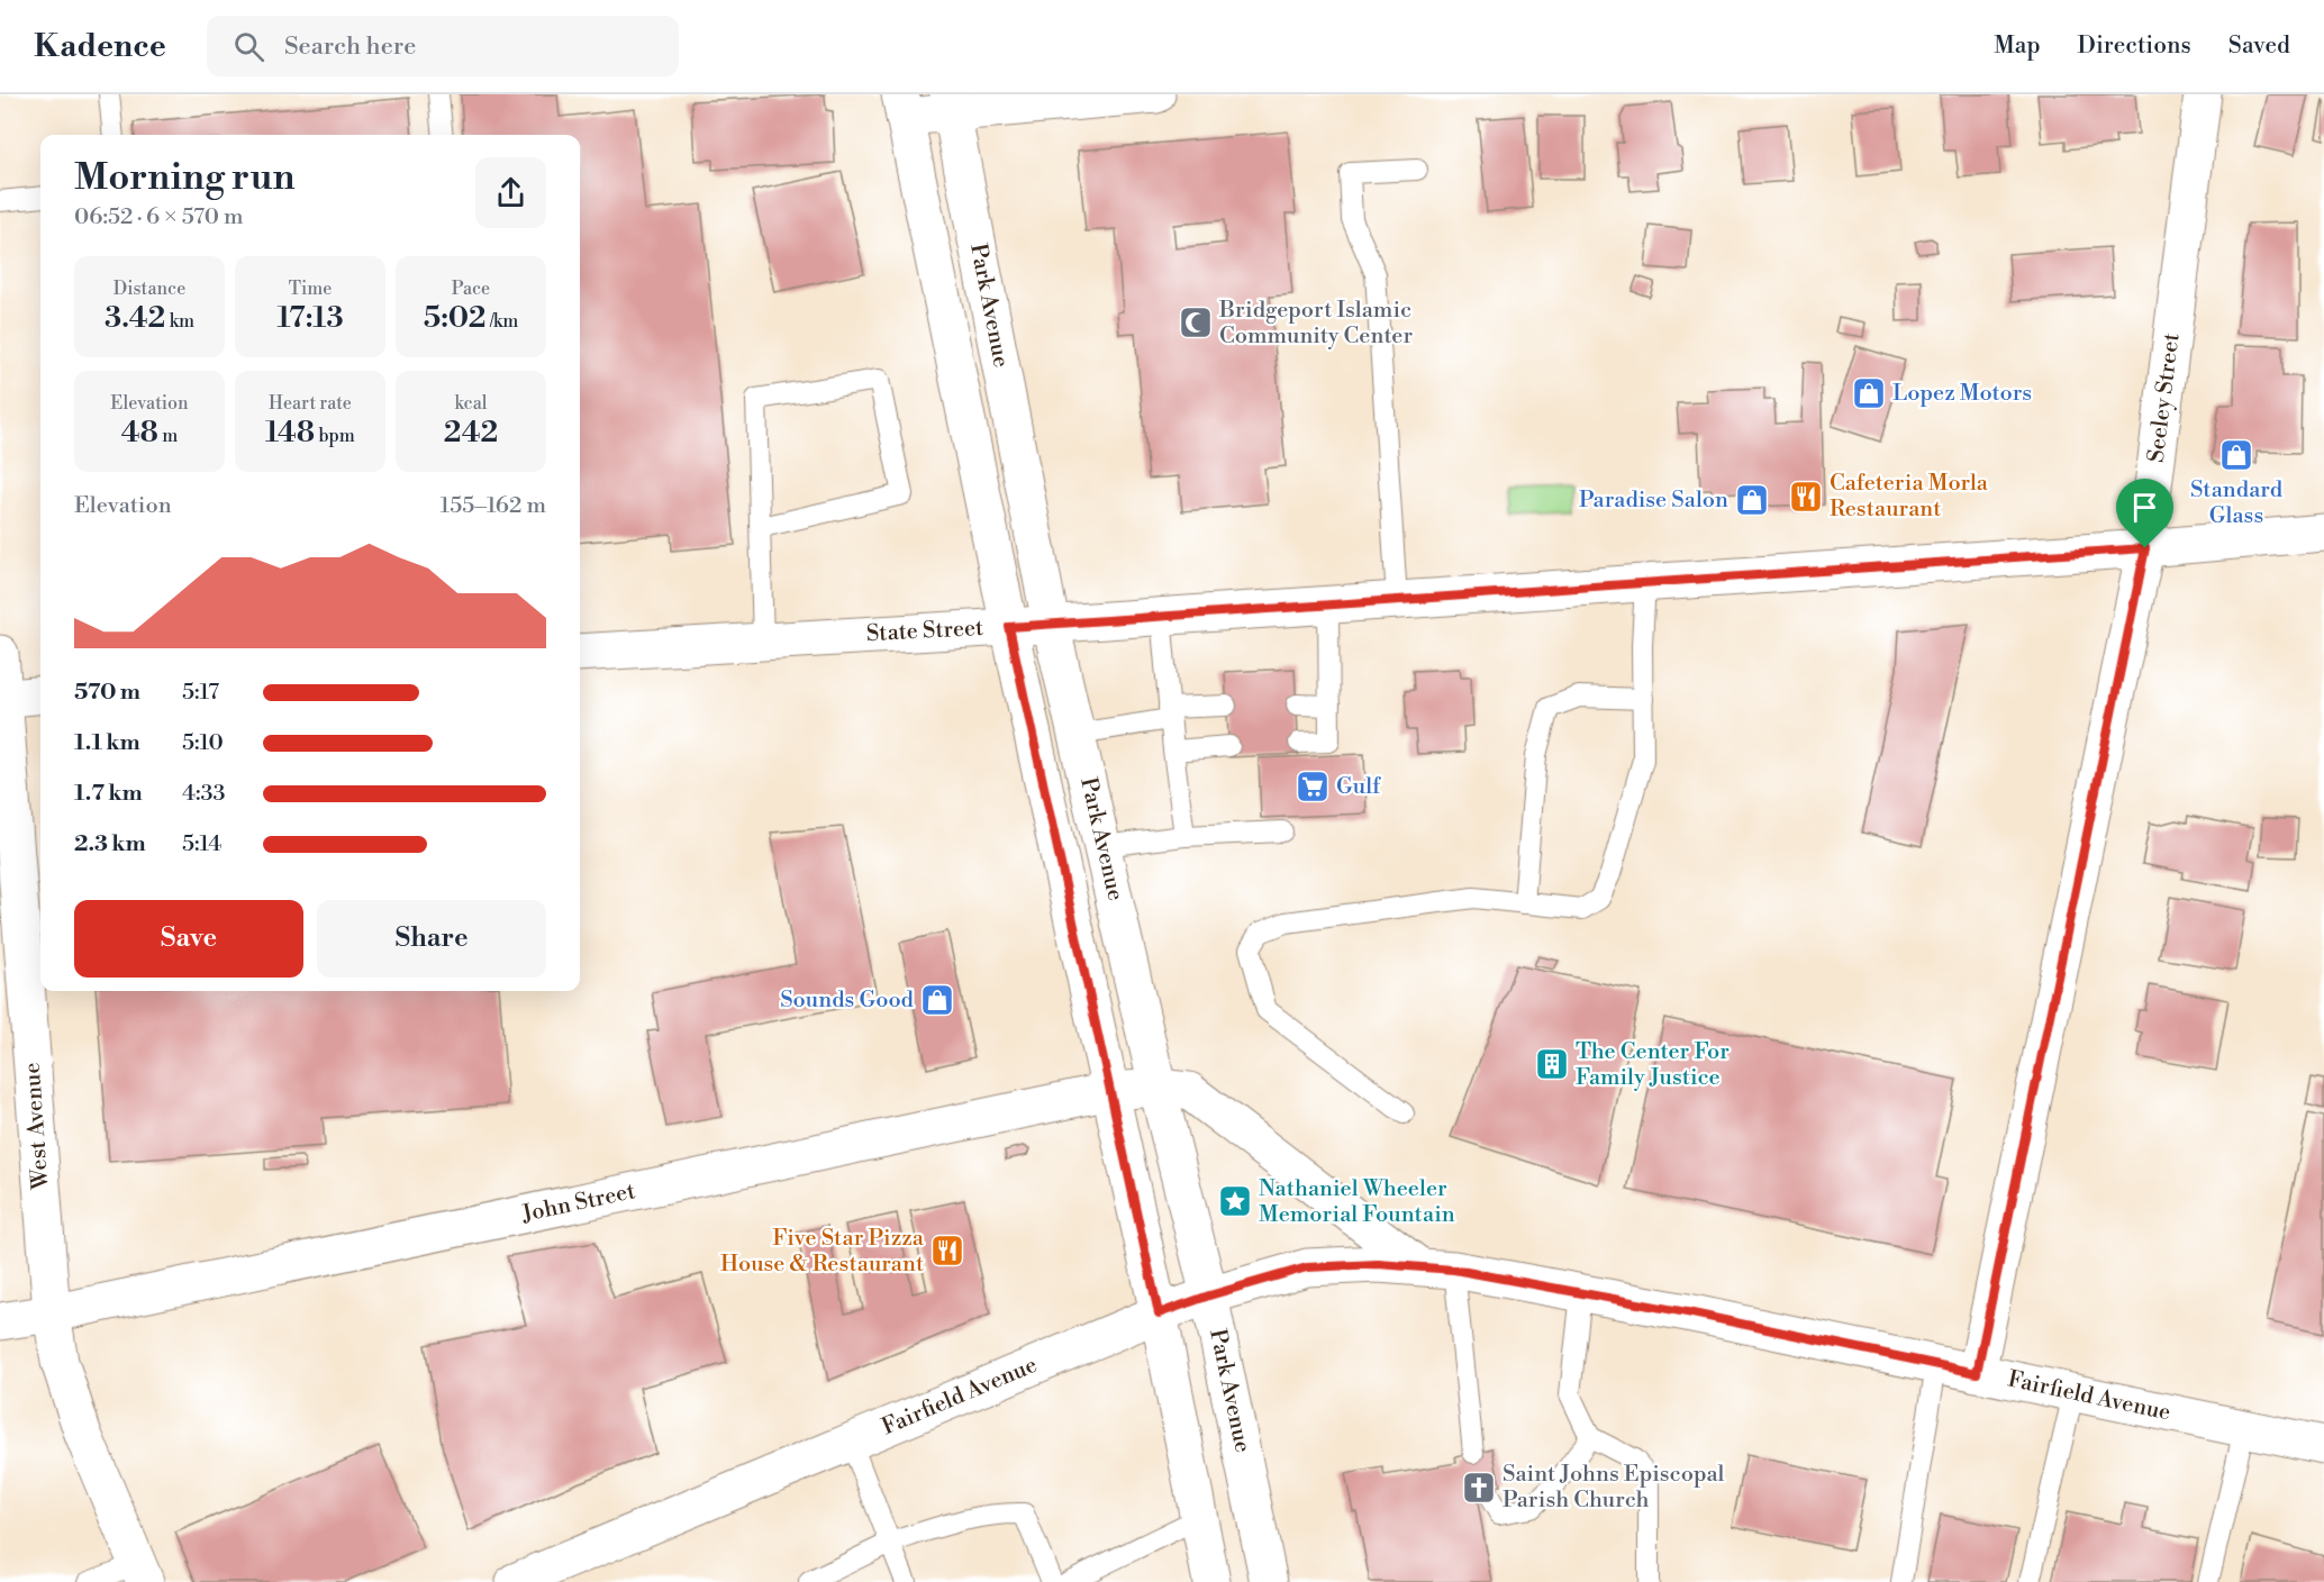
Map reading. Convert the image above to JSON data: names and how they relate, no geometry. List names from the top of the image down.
{
  "streets": {
    "main road": [
      "Park Avenue",
      "Seeley Street",
      "State Street",
      "West Avenue",
      "John Street",
      "Fairfield Avenue"
    ]
  },
  "crossings": [
    ["Park Avenue", "State Street"],
    ["Park Avenue", "John Street"],
    ["Park Avenue", "Fairfield Avenue"],
    ["Seeley Street", "State Street"],
    ["Seeley Street", "Fairfield Avenue"],
    ["West Avenue", "John Street"]
  ],
  "places": {
    "mosque": ["Bridgeport Islamic Community Center"],
    "shop": [
      "Lopez Motors",
      "Standard Glass",
      "Paradise Salon",
      "Sounds Good"
    ],
    "restaurant": ["Cafeteria Morla Restaurant", "Five Star Pizza House & Restaurant"],
    "supermarket": ["Gulf"],
    "building": ["The Center For Family Justice"],
    "place": ["Nathaniel Wheeler Memorial Fountain"],
    "church": ["Saint Johns Episcopal Parish Church"]
  },
  "page": {
    "header": "Kadence",
    "search": "Search here",
    "nav": ["Map", "Directions", "Saved"],
    "heading": ["Morning run", "06:52 · 6 × 570 m"],
    "stats": [
      ["Distance", "3.42 km"],
      ["Time", "17:13"],
      ["Pace", "5:02 /km"],
      ["Elevation", "48 m"],
      ["Heart rate", "148 bpm"],
      ["kcal", "242"]
    ],
    "chart": ["Elevation", "155–162 m"],
    "list": [
      {
        "name": "570 m",
        "note": "5:17"
      },
      {
        "name": "1.1 km",
        "note": "5:10"
      },
      {
        "name": "1.7 km",
        "note": "4:33"
      },
      {
        "name": "2.3 km",
        "note": "5:14"
      }
    ],
    "buttons": ["Save", "Share"]
  }
}
